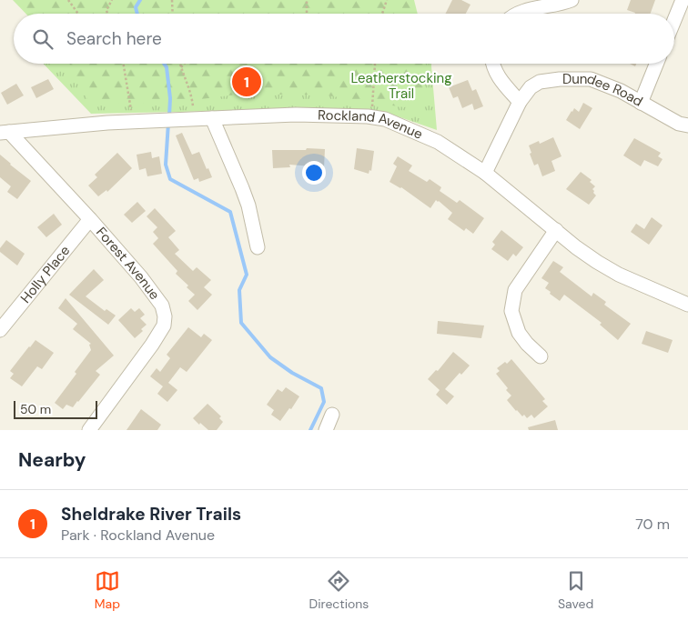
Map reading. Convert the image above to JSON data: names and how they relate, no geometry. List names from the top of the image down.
{
  "streets": {
    "street": [
      "Dundee Road",
      "Rockland Avenue",
      "Forest Avenue",
      "Holly Place"
    ]
  },
  "crossings": [
    ["Dundee Road", "Rockland Avenue"],
    ["Rockland Avenue", "Forest Avenue"],
    ["Forest Avenue", "Holly Place"]
  ],
  "parks": ["Leatherstocking Trail"],
  "scale_bar": "50 m",
  "page": {
    "search": "Search here",
    "pins": "1",
    "scale": "50 m",
    "heading": "Nearby",
    "list": [
      {
        "mark": "1",
        "name": "Sheldrake River Trails",
        "note": "Park · Rockland Avenue",
        "value": "70 m"
      }
    ],
    "nav": ["Map", "Directions", "Saved"]
  }
}
